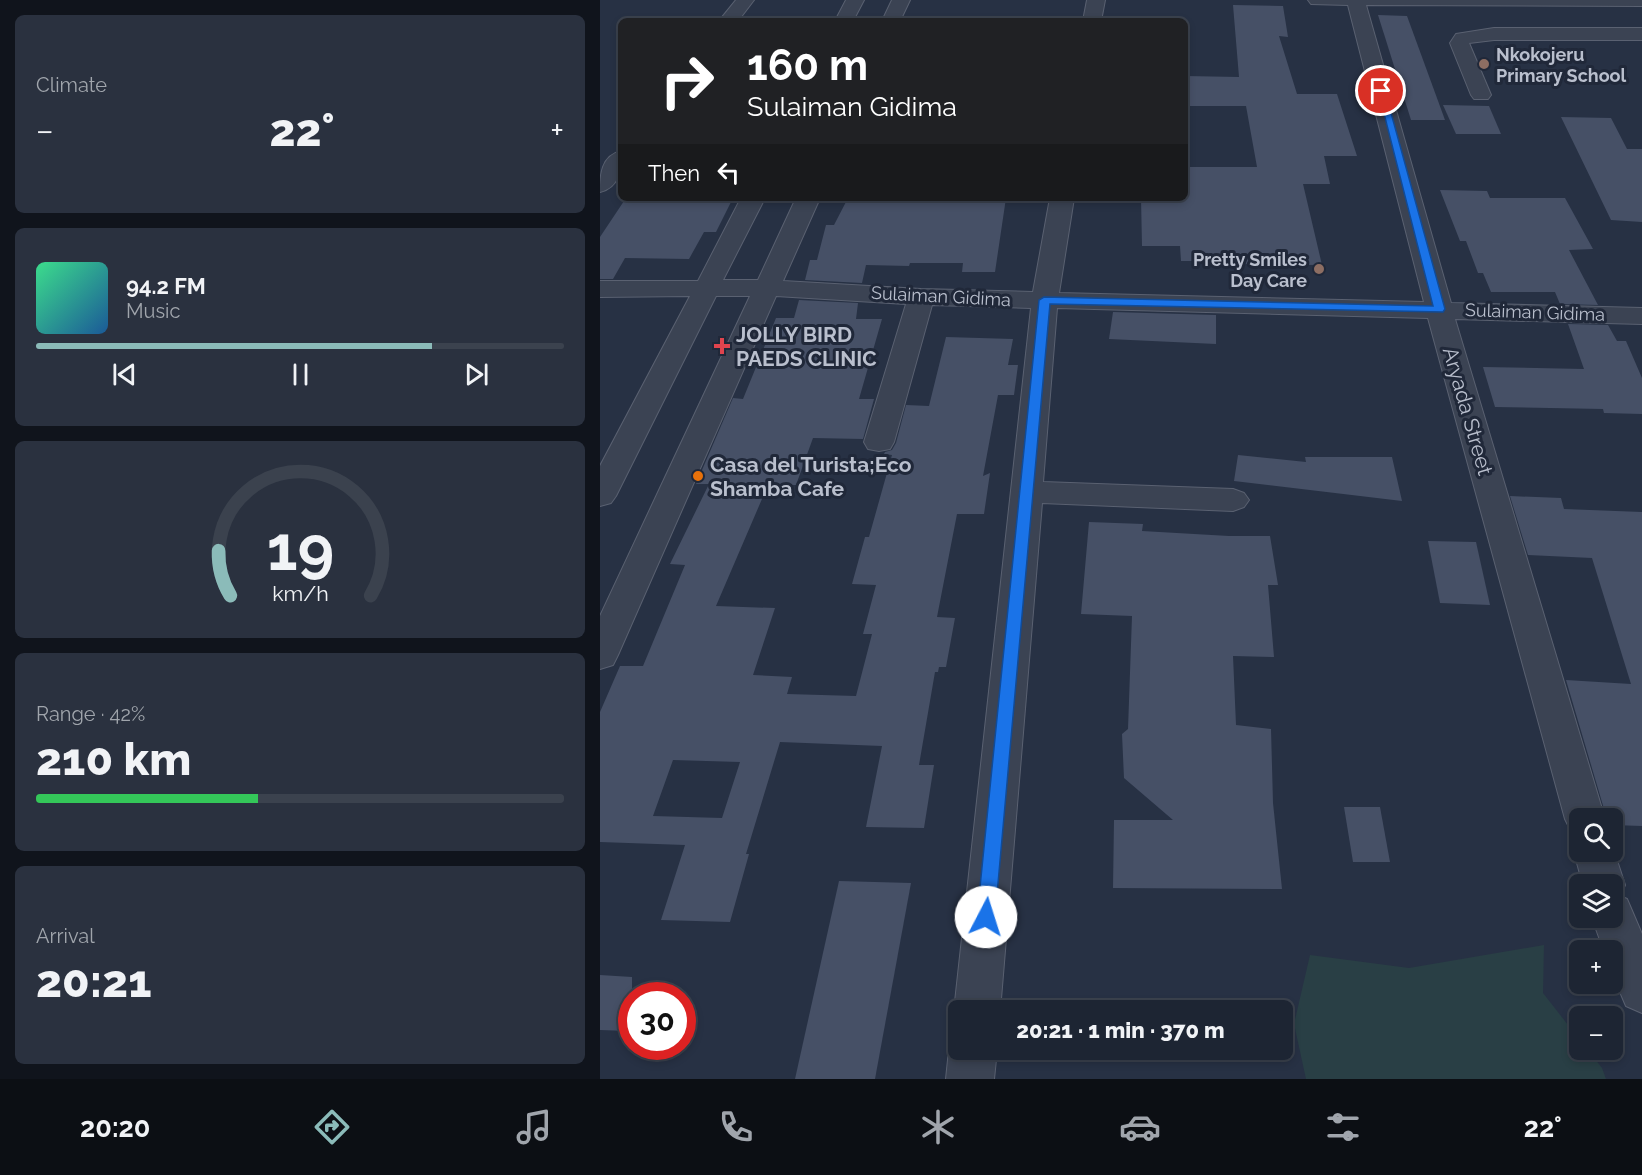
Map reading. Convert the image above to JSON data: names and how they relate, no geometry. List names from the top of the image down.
{
  "streets": {
    "street": ["Sulaiman Gidima", "Aryada Street"]
  },
  "crossings": [
    ["Sulaiman Gidima", "Aryada Street"]
  ],
  "places": {
    "other": ["Nkokojeru Primary School", "Pretty Smiles Day Care", "Casa del Turista;Eco Shamba Cafe"],
    "health": ["JOLLY BIRD PAEDS CLINIC"]
  },
  "page": {
    "tile": [
      "Climate",
      ["Range · 42%", "210 km"],
      ["Arrival", "20:21"]
    ],
    "turn": ["160 m", "Sulaiman Gidima"],
    "heat": ["−", "22°", "+"],
    "then": "Then",
    "song": ["94.2 FM", "Music"],
    "map_buttons": ["+", "−"],
    "limit": "30",
    "trip": "20:21 · 1 min · 370 m",
    "tabs": ["20:20", "22°"],
    "gauge": ["19", "km/h"]
  }
}
